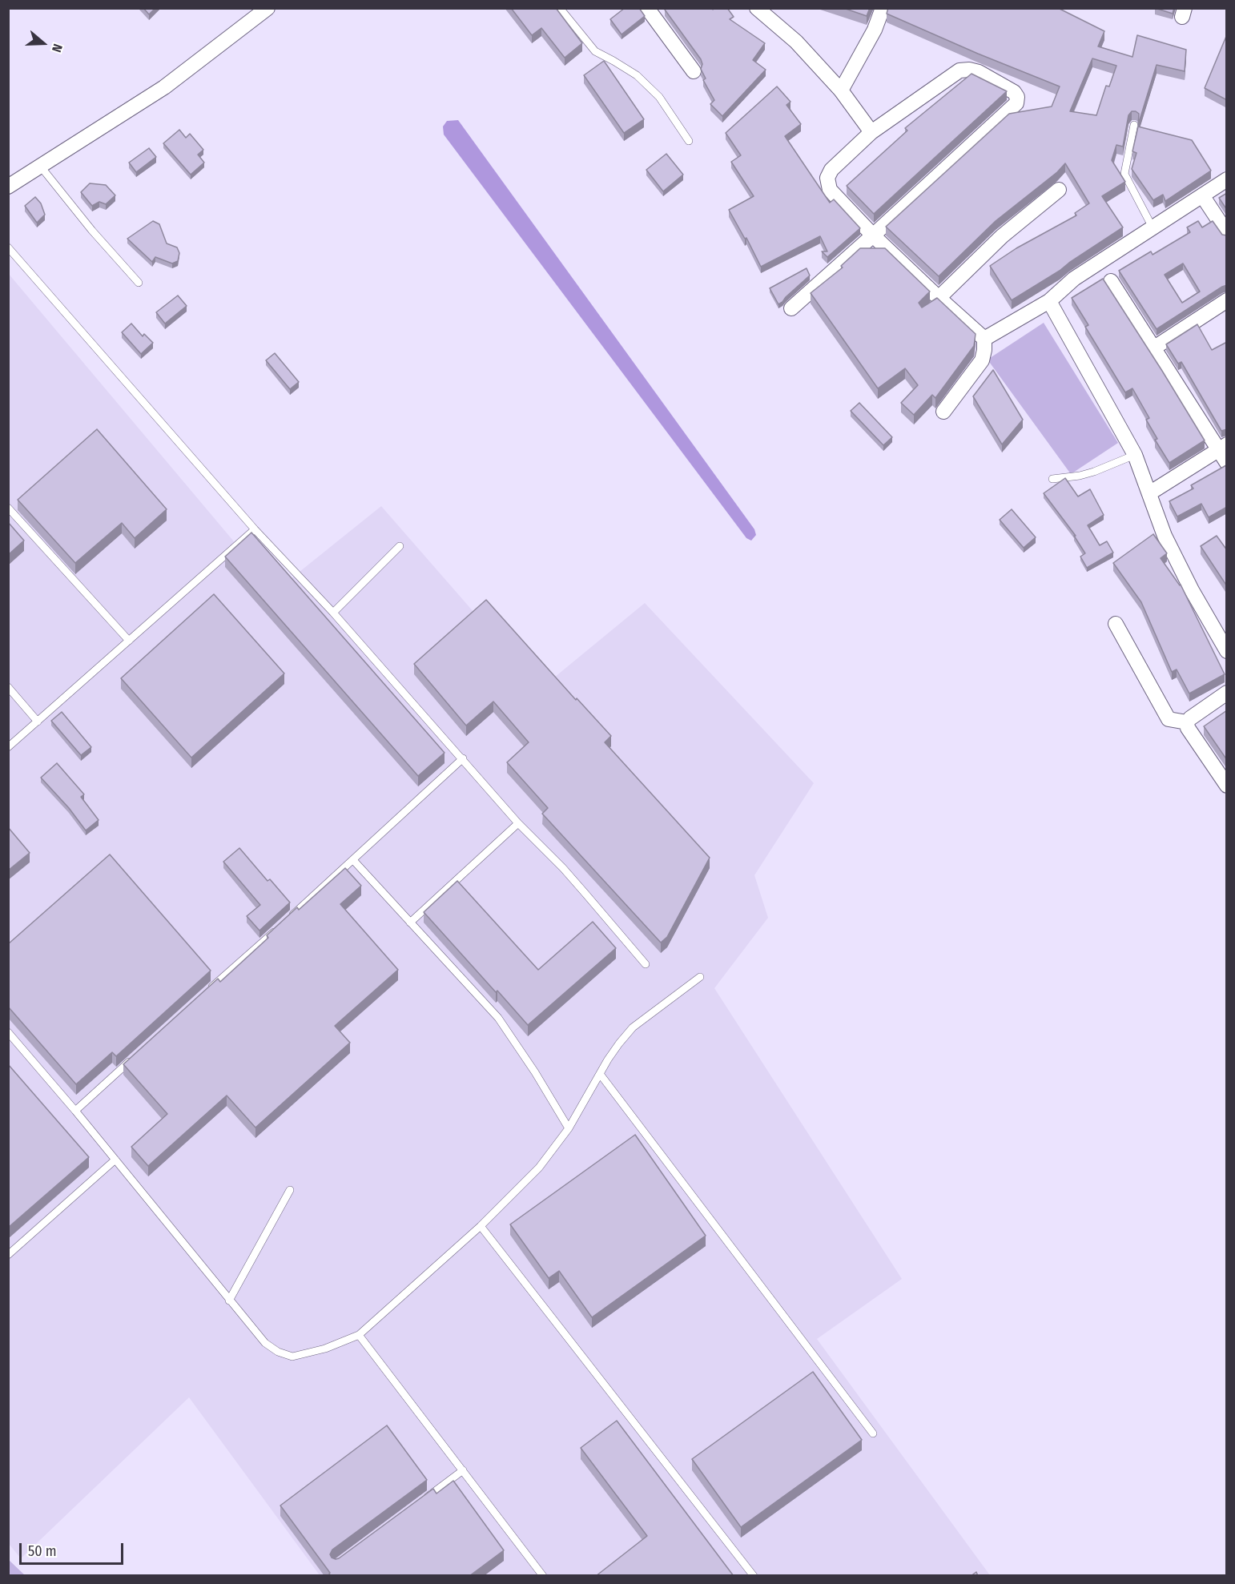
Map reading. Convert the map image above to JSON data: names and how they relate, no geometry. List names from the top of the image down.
{
  "scale_bar": "50 m",
  "north": "right"
}
